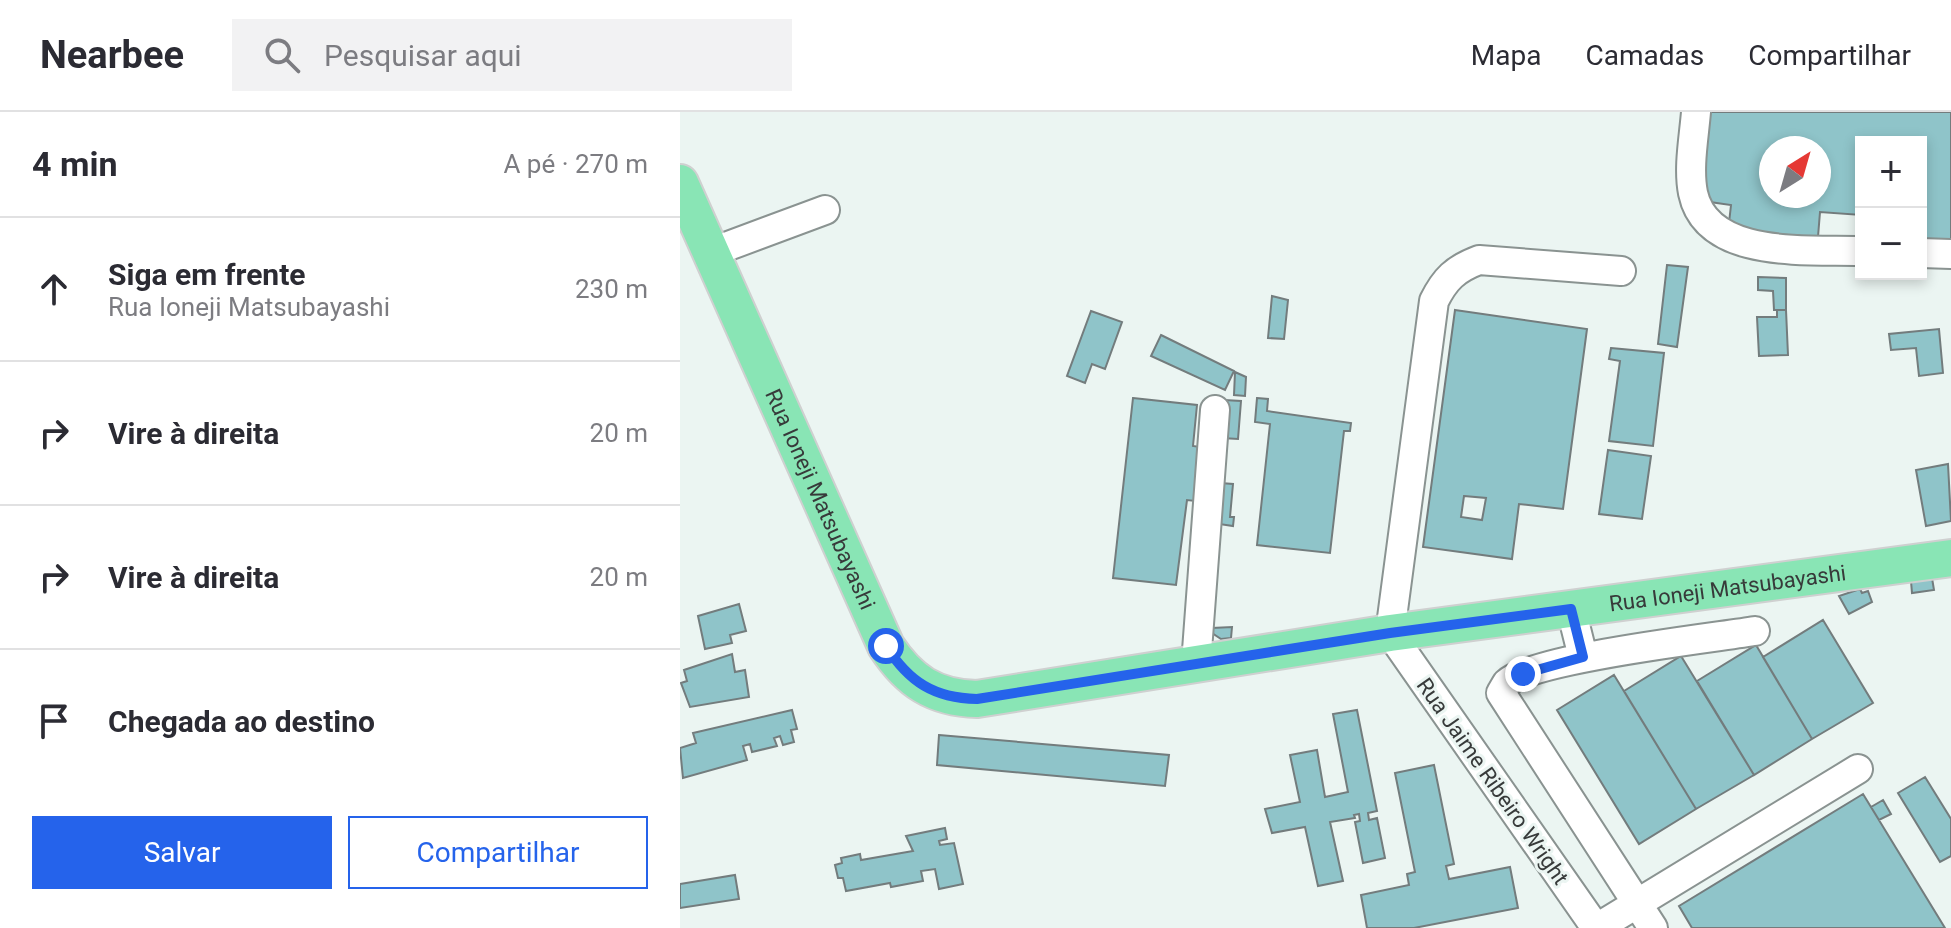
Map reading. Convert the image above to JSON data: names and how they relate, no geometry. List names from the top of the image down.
{
  "streets": {
    "main road": ["Rua Ioneji Matsubayashi"],
    "street": ["Rua Jaime Ribeiro Wright"]
  },
  "crossings": [
    ["Rua Ioneji Matsubayashi", "Rua Jaime Ribeiro Wright"]
  ],
  "north": "top right",
  "page": {
    "header": "Nearbee",
    "search": "Pesquisar aqui",
    "nav": ["Mapa", "Camadas", "Compartilhar"],
    "heading": ["4 min", "A pé · 270 m"],
    "map_buttons": ["+", "−"],
    "list": [
      ["Siga em frente", "Rua Ioneji Matsubayashi", "230 m"],
      ["Vire à direita", "20 m"],
      ["Vire à direita", "20 m"],
      "Chegada ao destino"
    ],
    "buttons": ["Salvar", "Compartilhar"]
  }
}
